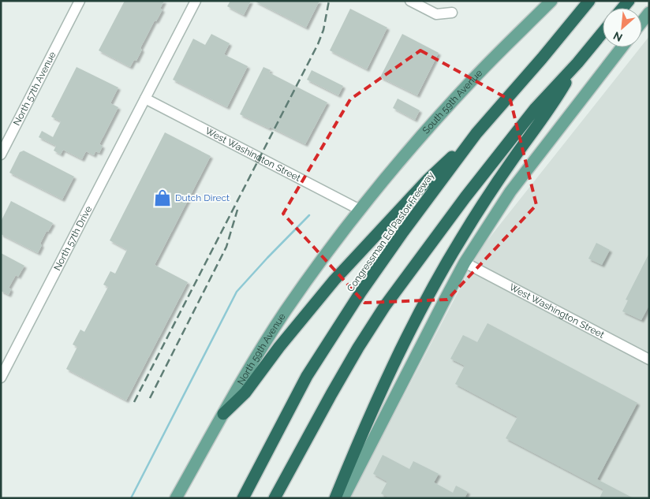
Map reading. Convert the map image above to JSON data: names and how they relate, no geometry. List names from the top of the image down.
{
  "streets": {
    "highway": ["Congressman Ed Pastor Freeway"],
    "main road": ["South 59th Avenue", "North 59th Avenue"],
    "street": ["North 57th Avenue", "West Washington Street", "North 57th Drive"]
  },
  "crossings": [
    ["South 59th Avenue", "West Washington Street"],
    ["South 59th Avenue", "North 59th Avenue"],
    ["West Washington Street", "North 57th Drive"],
    ["West Washington Street", "North 59th Avenue"]
  ],
  "places": {
    "shop": ["Dutch Direct"]
  },
  "north": "bottom left"
}
